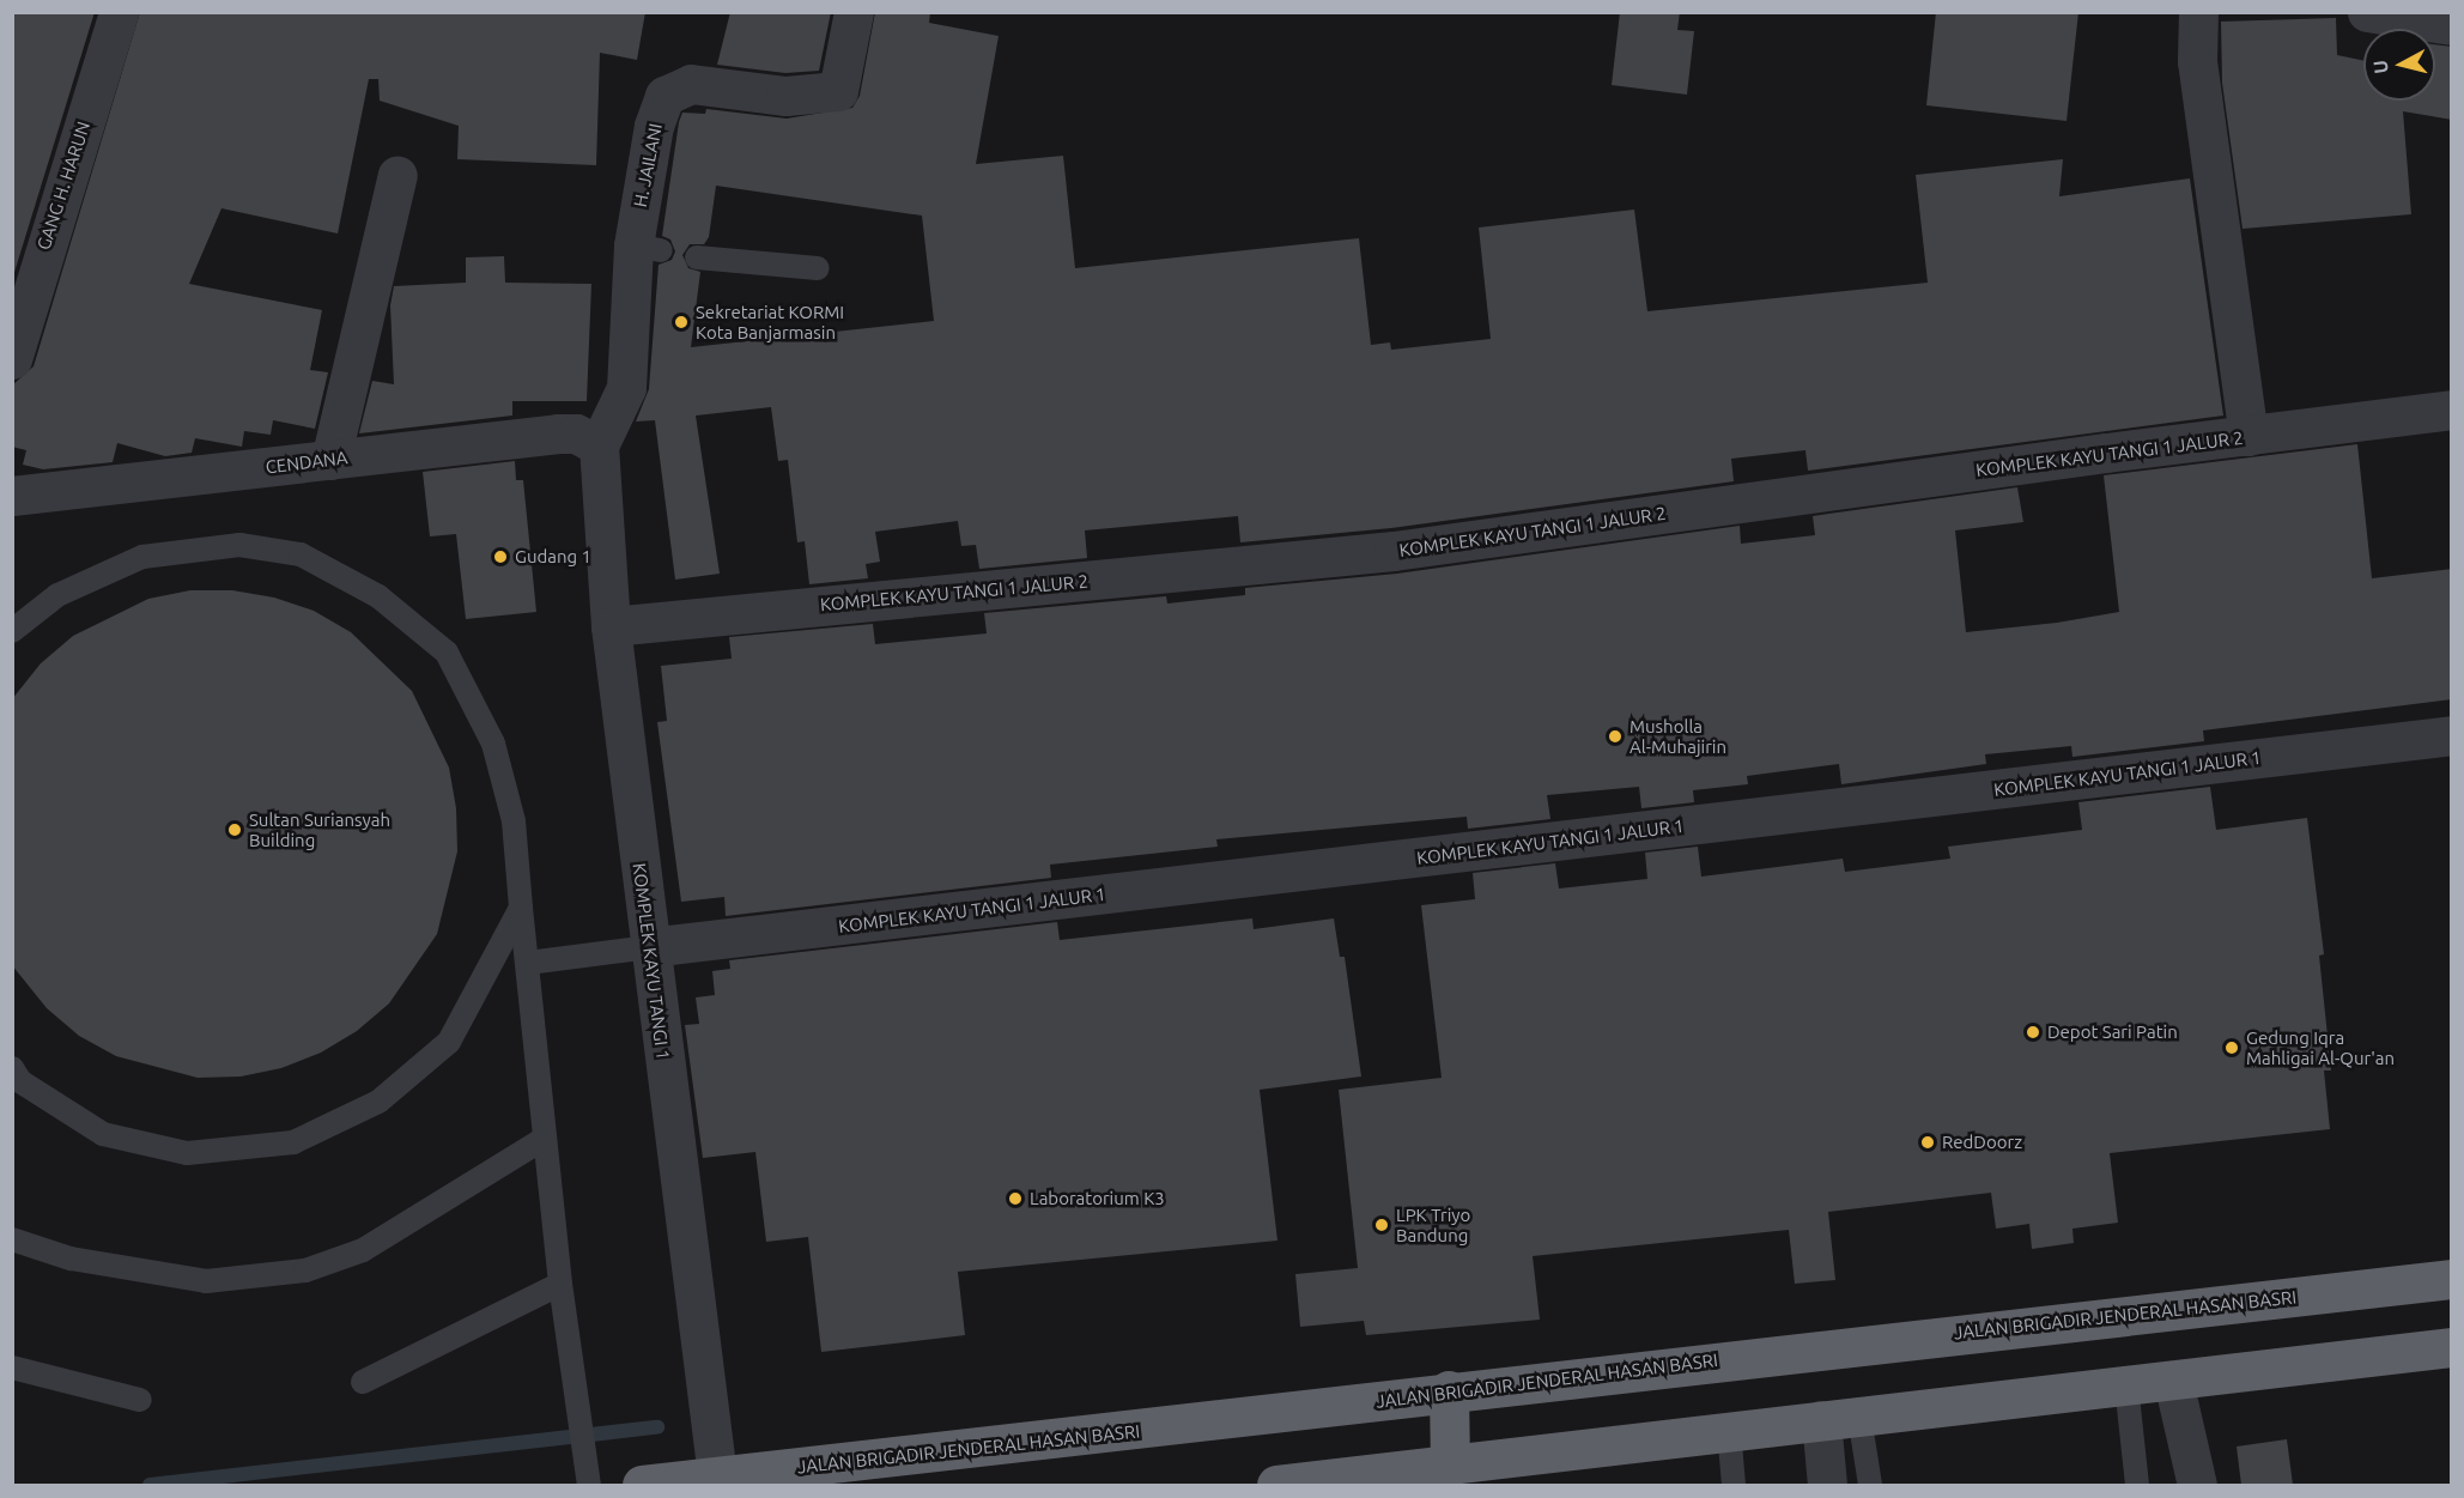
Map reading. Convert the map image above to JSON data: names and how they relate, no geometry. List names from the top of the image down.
{
  "streets": {
    "highway": ["JALAN BRIGADIR JENDERAL HASAN BASRI"],
    "street": [
      "H. JAILANI",
      "GANG H. HARUN",
      "KOMPLEK KAYU TANGI 1 JALUR 2",
      "CENDANA",
      "KOMPLEK KAYU TANGI 1 JALUR 1",
      "KOMPLEK KAYU TANGI 1"
    ]
  },
  "crossings": [
    ["H. JAILANI", "CENDANA"],
    ["H. JAILANI", "KOMPLEK KAYU TANGI 1"],
    ["KOMPLEK KAYU TANGI 1 JALUR 2", "KOMPLEK KAYU TANGI 1"],
    ["CENDANA", "KOMPLEK KAYU TANGI 1"],
    ["KOMPLEK KAYU TANGI 1 JALUR 1", "KOMPLEK KAYU TANGI 1"],
    ["KOMPLEK KAYU TANGI 1", "JALAN BRIGADIR JENDERAL HASAN BASRI"]
  ],
  "places": [
    "Sekretariat KORMI Kota Banjarmasin",
    "Gudang 1",
    "Musholla Al-Muhajirin",
    "Sultan Suriansyah Building",
    "Depot Sari Patin",
    "Gedung Iqra Mahligai Al-Qur'an",
    "RedDoorz",
    "Laboratorium K3",
    "LPK Triyo Bandung"
  ],
  "north": "left"
}
